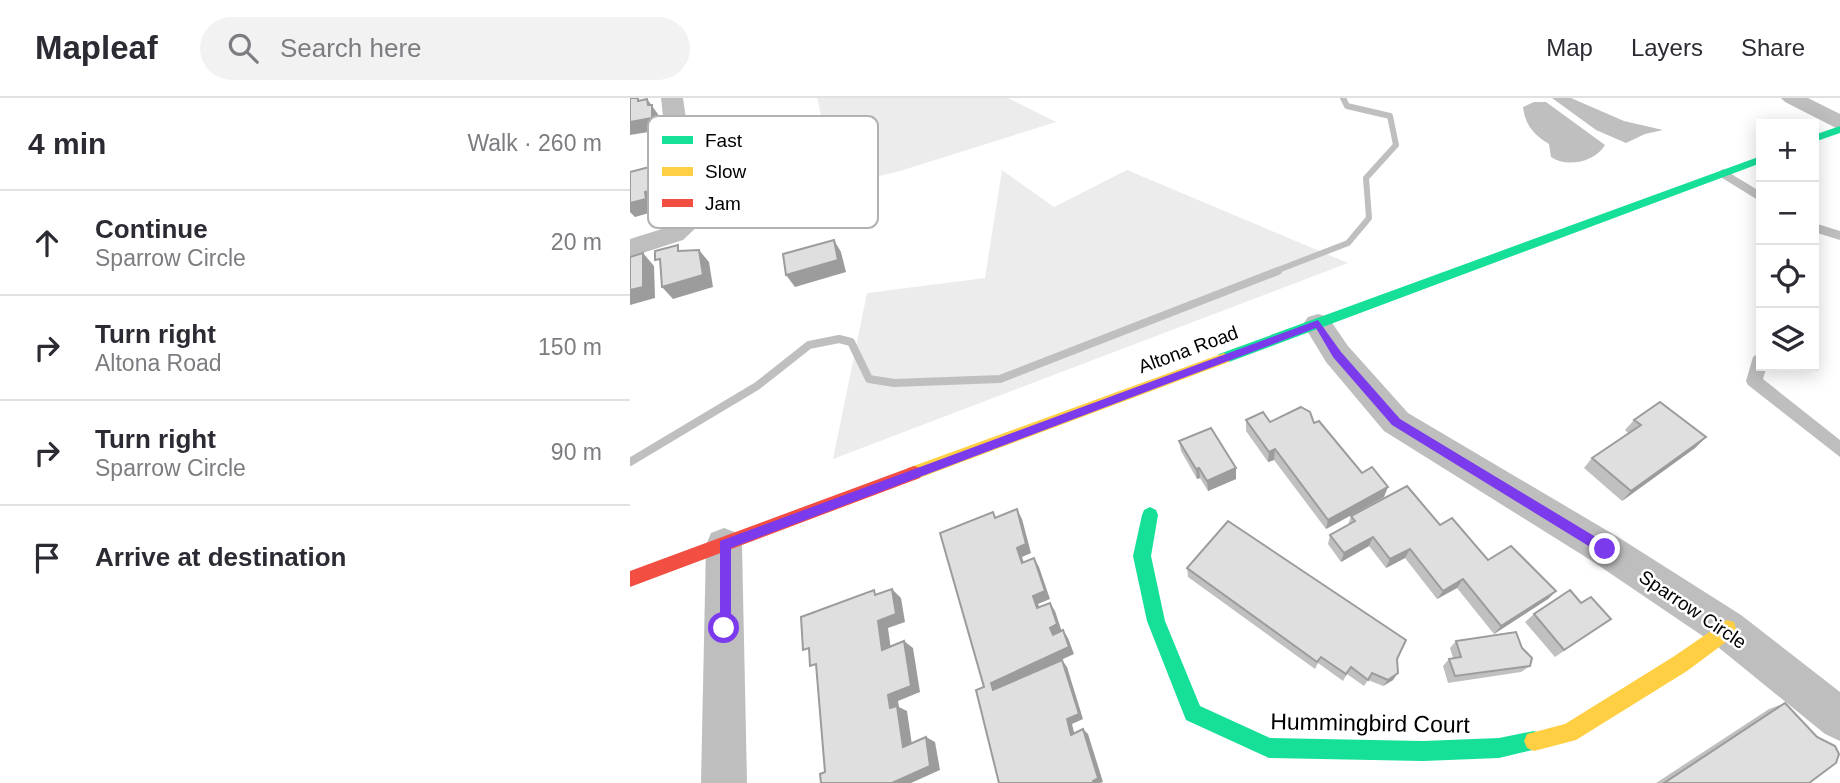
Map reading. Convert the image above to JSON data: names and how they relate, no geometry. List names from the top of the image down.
{
  "streets": {
    "main road": ["Altona Road", "Hummingbird Court"],
    "street": ["Sparrow Circle"]
  },
  "crossings": [
    ["Altona Road", "Sparrow Circle"],
    ["Sparrow Circle", "Hummingbird Court"]
  ],
  "legend": ["Fast", "Slow", "Jam"],
  "page": {
    "header": "Mapleaf",
    "search": "Search here",
    "nav": ["Map", "Layers", "Share"],
    "heading": ["4 min", "Walk · 260 m"],
    "map_buttons": ["+", "−"],
    "list": [
      ["Continue", "Sparrow Circle", "20 m"],
      ["Turn right", "Altona Road", "150 m"],
      ["Turn right", "Sparrow Circle", "90 m"],
      "Arrive at destination"
    ]
  }
}
